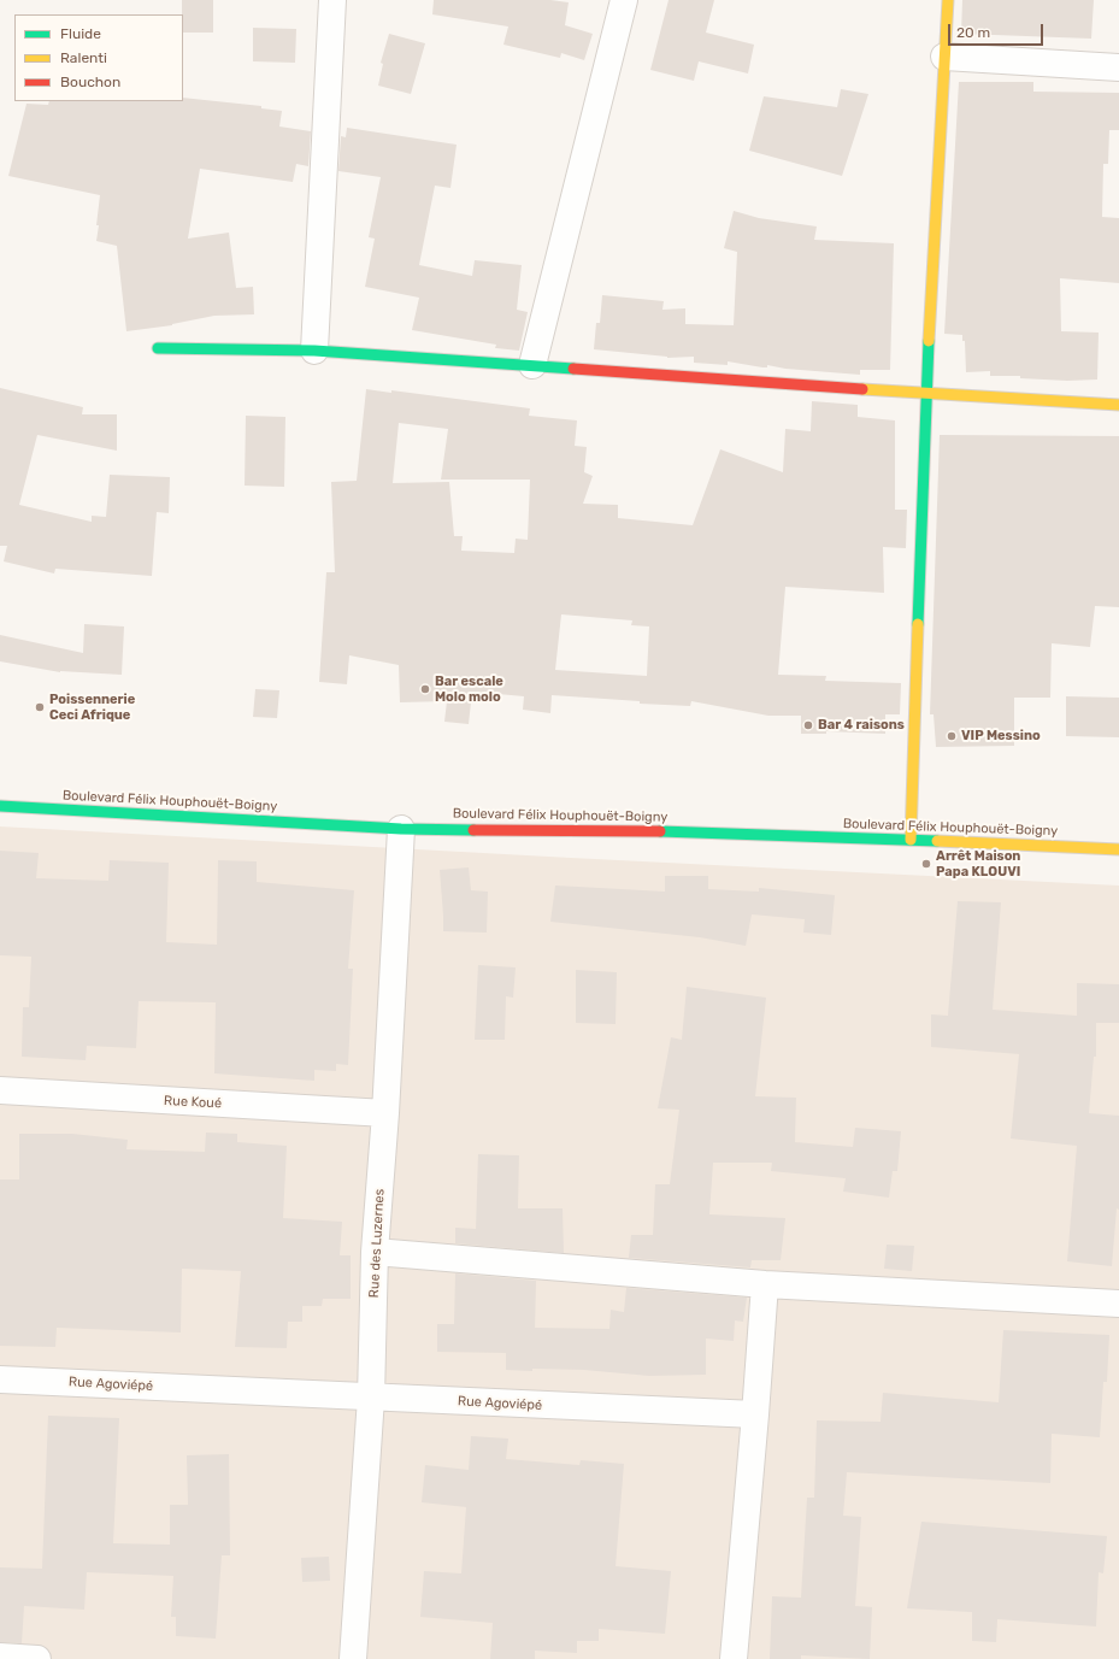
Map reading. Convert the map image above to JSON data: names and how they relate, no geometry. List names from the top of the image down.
{
  "streets": {
    "street": [
      "Boulevard Félix Houphouët-Boigny",
      "Rue Koué",
      "Rue des Luzernes",
      "Rue Agoviépé"
    ]
  },
  "crossings": [
    ["Boulevard Félix Houphouët-Boigny", "Rue des Luzernes"],
    ["Rue Koué", "Rue des Luzernes"],
    ["Rue des Luzernes", "Rue Agoviépé"]
  ],
  "places": [
    "Bar escale Molo molo",
    "Poissennerie Ceci Afrique",
    "Bar 4 raisons",
    "VIP Messino",
    "Arrêt Maison Papa KLOUVI"
  ],
  "legend": ["Fluide", "Ralenti", "Bouchon"],
  "scale_bar": "20 m"
}
